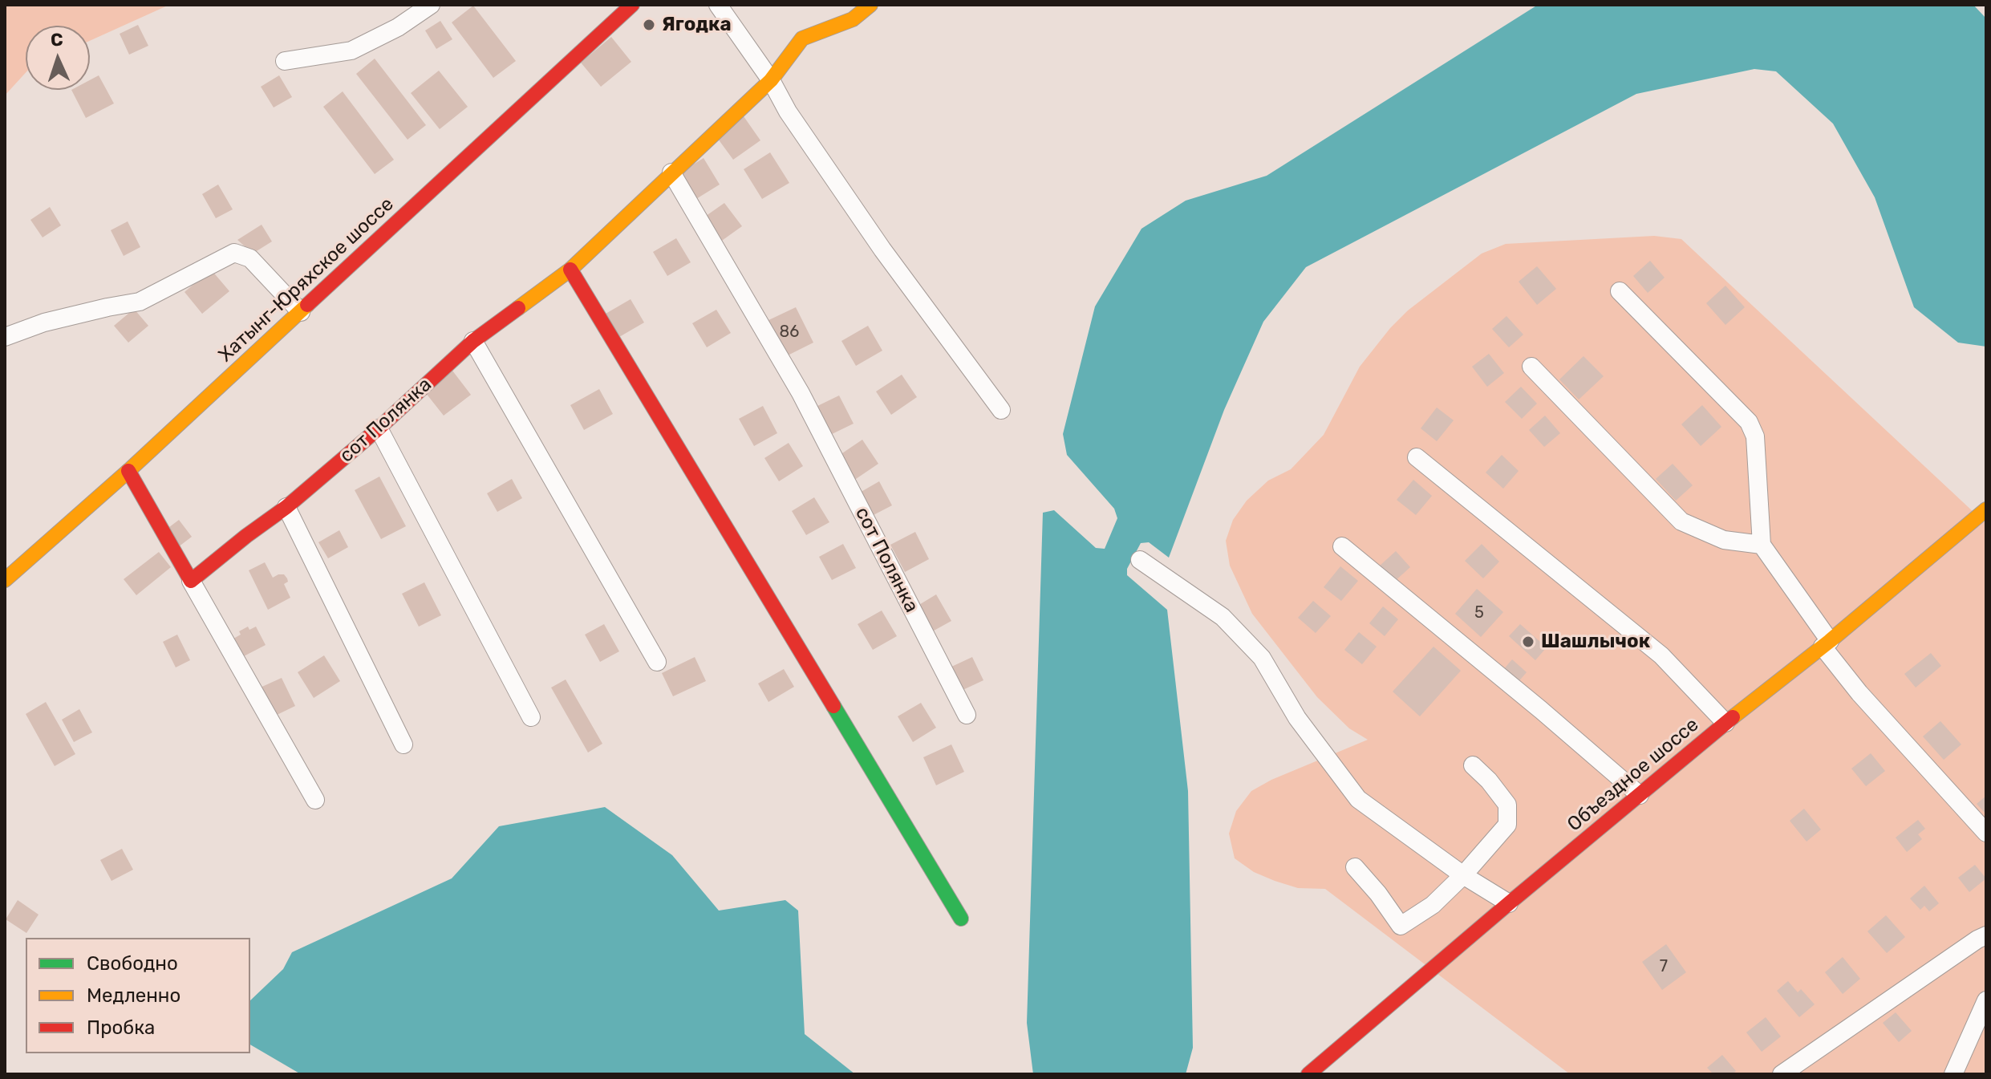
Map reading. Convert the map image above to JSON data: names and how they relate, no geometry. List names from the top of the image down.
{
  "streets": {
    "street": ["Хатынг-Юряхское шоссе", "сот Полянка", "Объездное шоссе"]
  },
  "places": ["Ягодка", "Шашлычок"],
  "house_numbers": ["86", "5", "7"],
  "legend": ["Свободно", "Медленно", "Пробка"],
  "north": "top"
}
